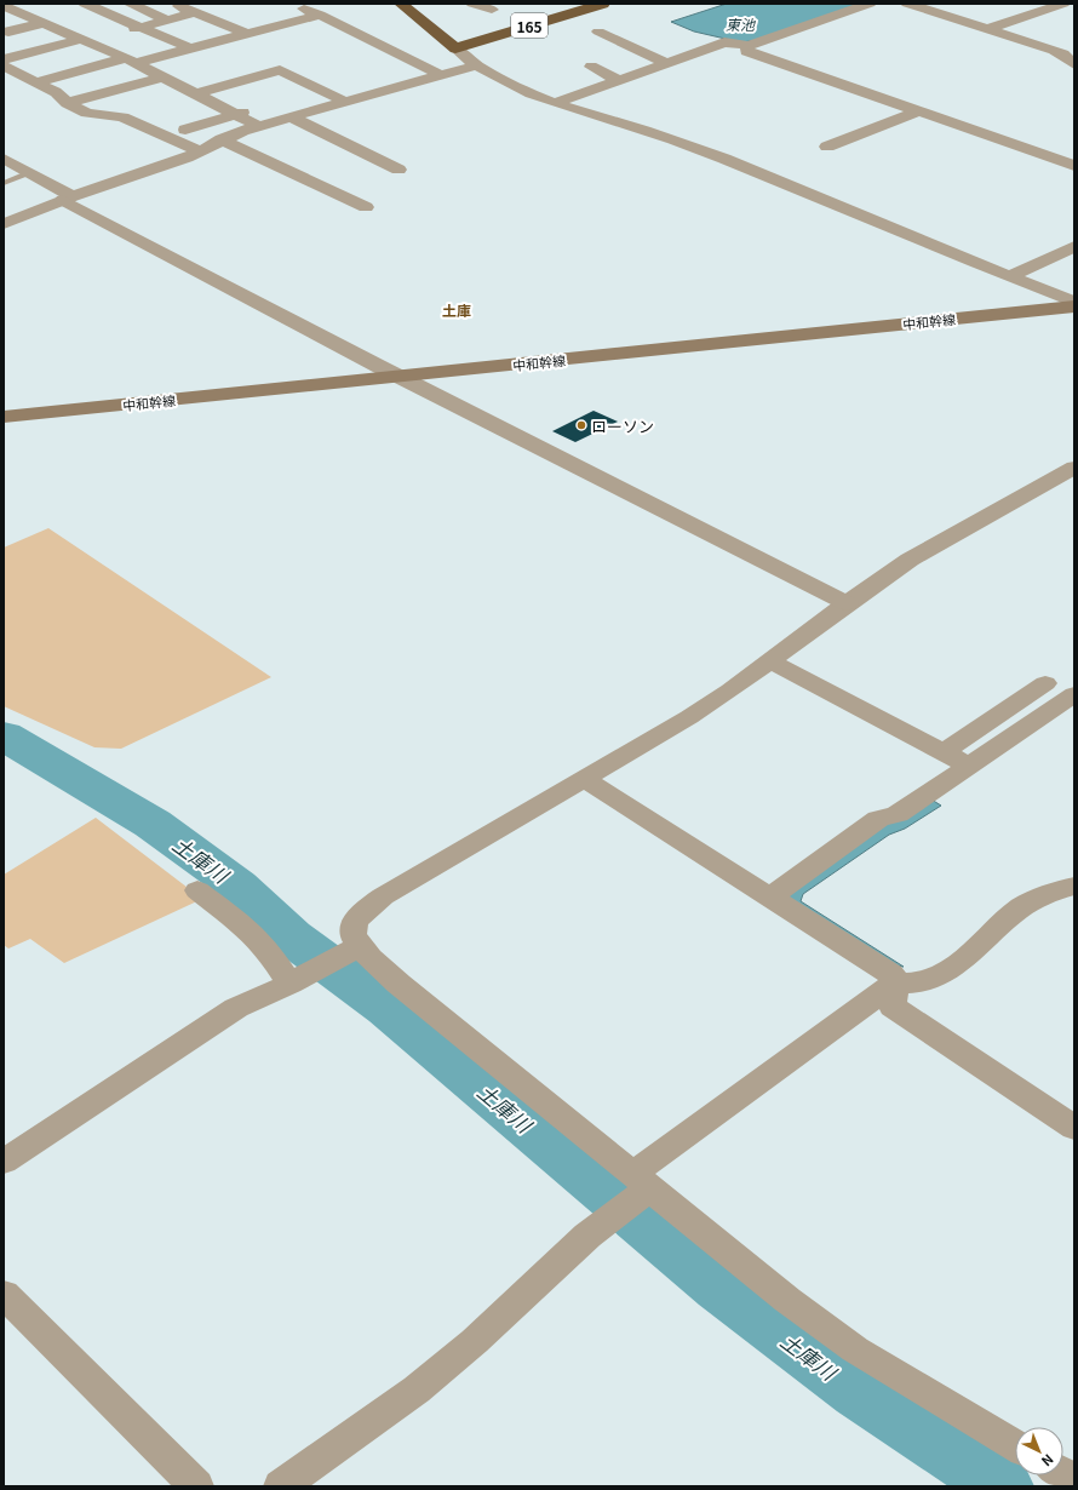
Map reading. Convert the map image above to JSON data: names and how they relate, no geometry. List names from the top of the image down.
{
  "streets": {
    "highway": ["165"],
    "main road": ["中和幹線"]
  },
  "districts": ["土庫"],
  "water": ["東池", "土庫川"],
  "places": ["ローソン"],
  "north": "bottom right"
}
